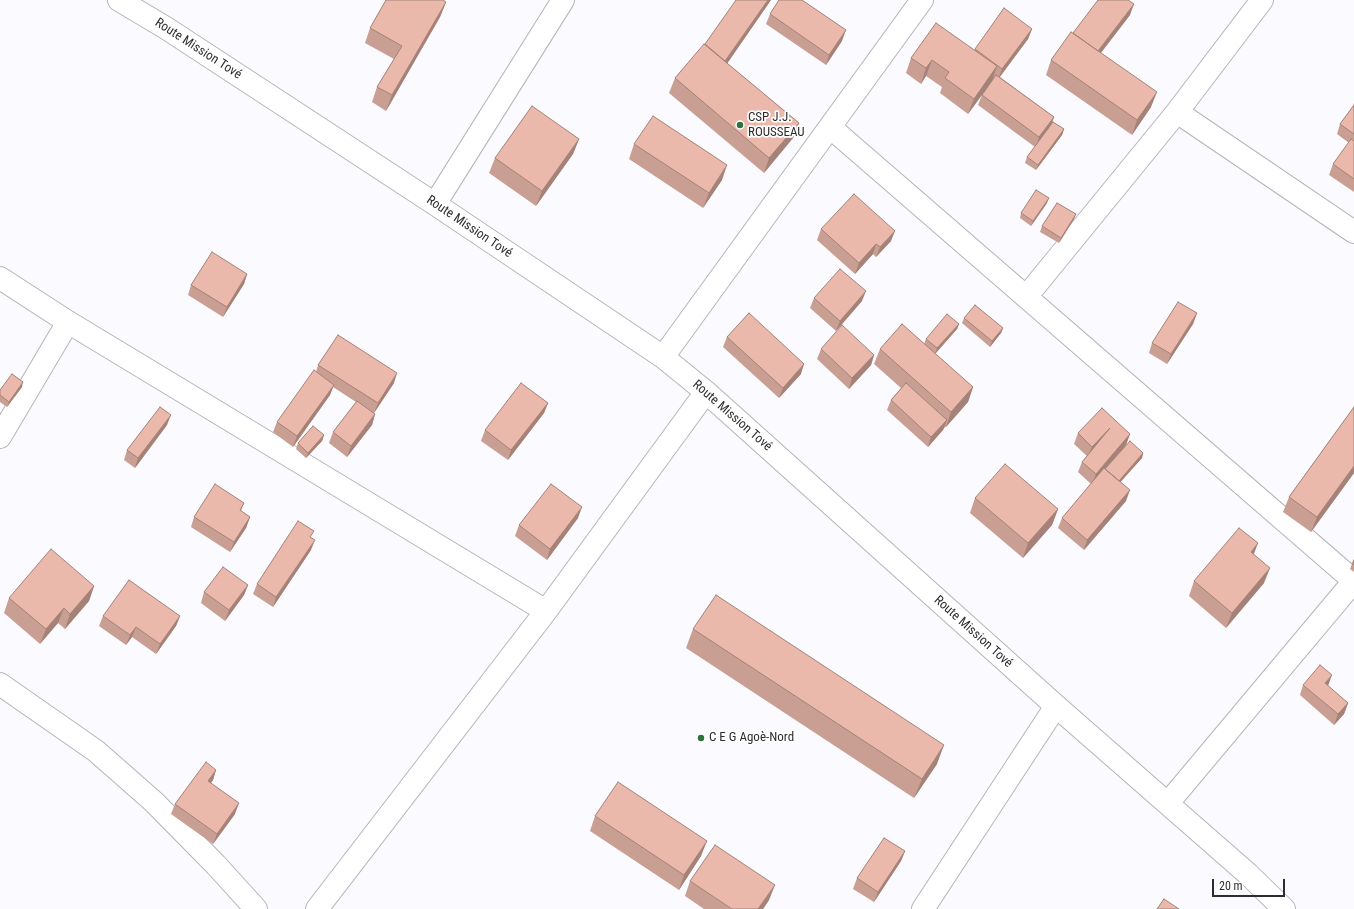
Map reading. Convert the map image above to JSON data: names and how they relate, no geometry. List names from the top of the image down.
{
  "streets": {
    "street": ["Route Mission Tové"]
  },
  "places": ["CSP J.J. ROUSSEAU", "C E G Agoè-Nord"],
  "scale_bar": "20 m"
}
